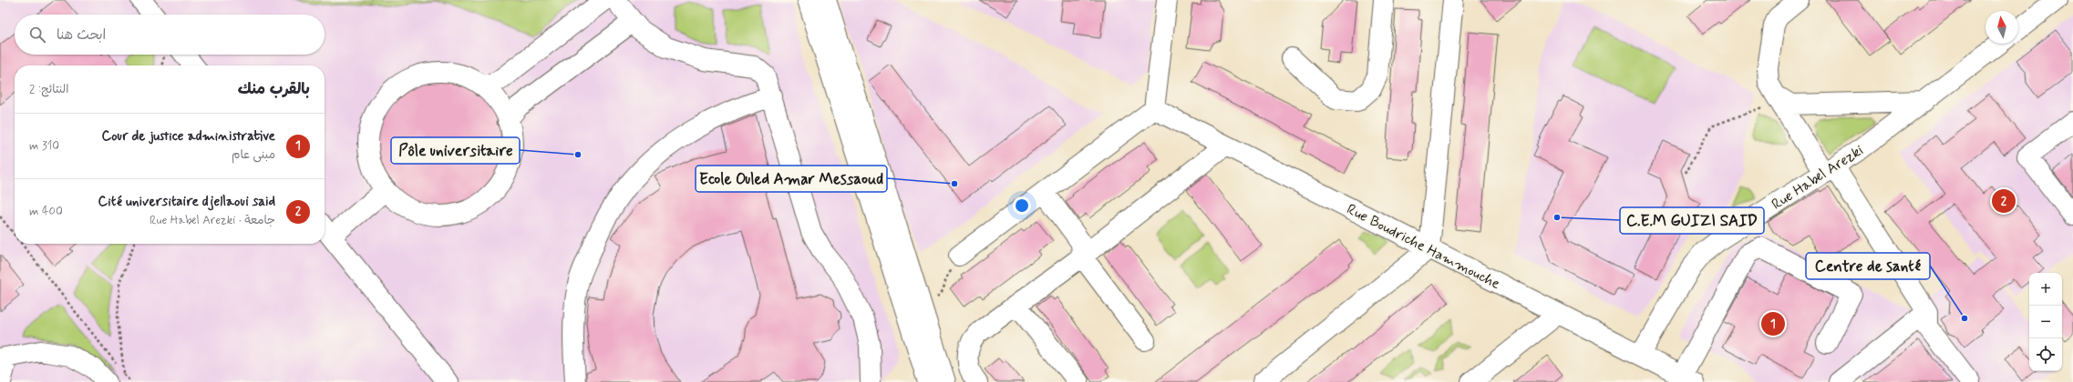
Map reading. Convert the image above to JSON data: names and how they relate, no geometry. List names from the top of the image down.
{
  "streets": {
    "street": ["Rue Habel Arezki", "Rue Boudriche Hammouche"]
  },
  "crossings": [
    ["Rue Habel Arezki", "Rue Boudriche Hammouche"]
  ],
  "places": [
    "Pôle universitaire",
    "Ecole Ouled Amar Messaoud",
    "C.E.M GUIZI SAID",
    "Centre de santé"
  ],
  "north": "top",
  "page": {
    "search": "ابحث هنا",
    "heading": ["بالقرب منك", "النتائج: 2"],
    "list": [
      {
        "mark": "1",
        "name": "Cour de justice administrative",
        "note": "مبنى عام",
        "value": "310 m"
      },
      {
        "mark": "2",
        "name": "Cité universitaire djellaoui said",
        "note": "جامعة · Rue Habel Arezki",
        "value": "400 m"
      }
    ],
    "pins": ["2", "1"],
    "map_buttons": ["+", "−"]
  }
}
